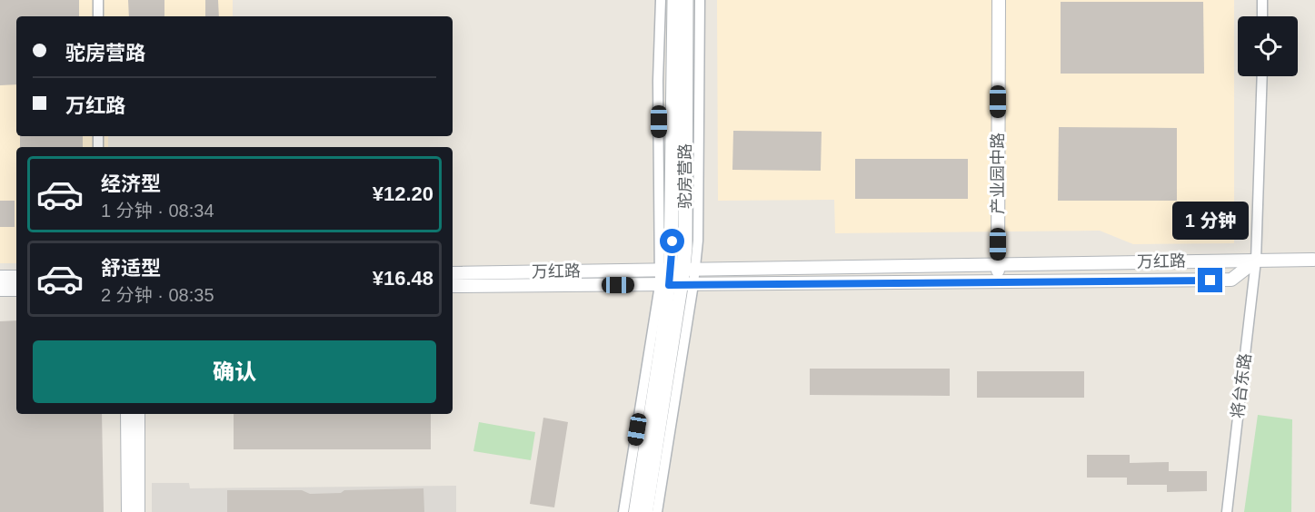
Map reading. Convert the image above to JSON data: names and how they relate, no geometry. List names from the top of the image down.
{
  "streets": {
    "main road": ["驼房营路"],
    "street": ["产业园中路", "万红路", "将台东路"]
  },
  "crossings": [
    ["产业园中路", "万红路"],
    ["驼房营路", "万红路"],
    ["万红路", "将台东路"]
  ],
  "page": {
    "banner": ["驼房营路", "万红路"],
    "list": [
      {
        "name": "经济型",
        "note": "1 分钟 · 08:34",
        "value": "¥12.20"
      },
      {
        "name": "舒适型",
        "note": "2 分钟 · 08:35",
        "value": "¥16.48"
      }
    ],
    "bubble": "1 分钟",
    "buttons": "确认"
  }
}
